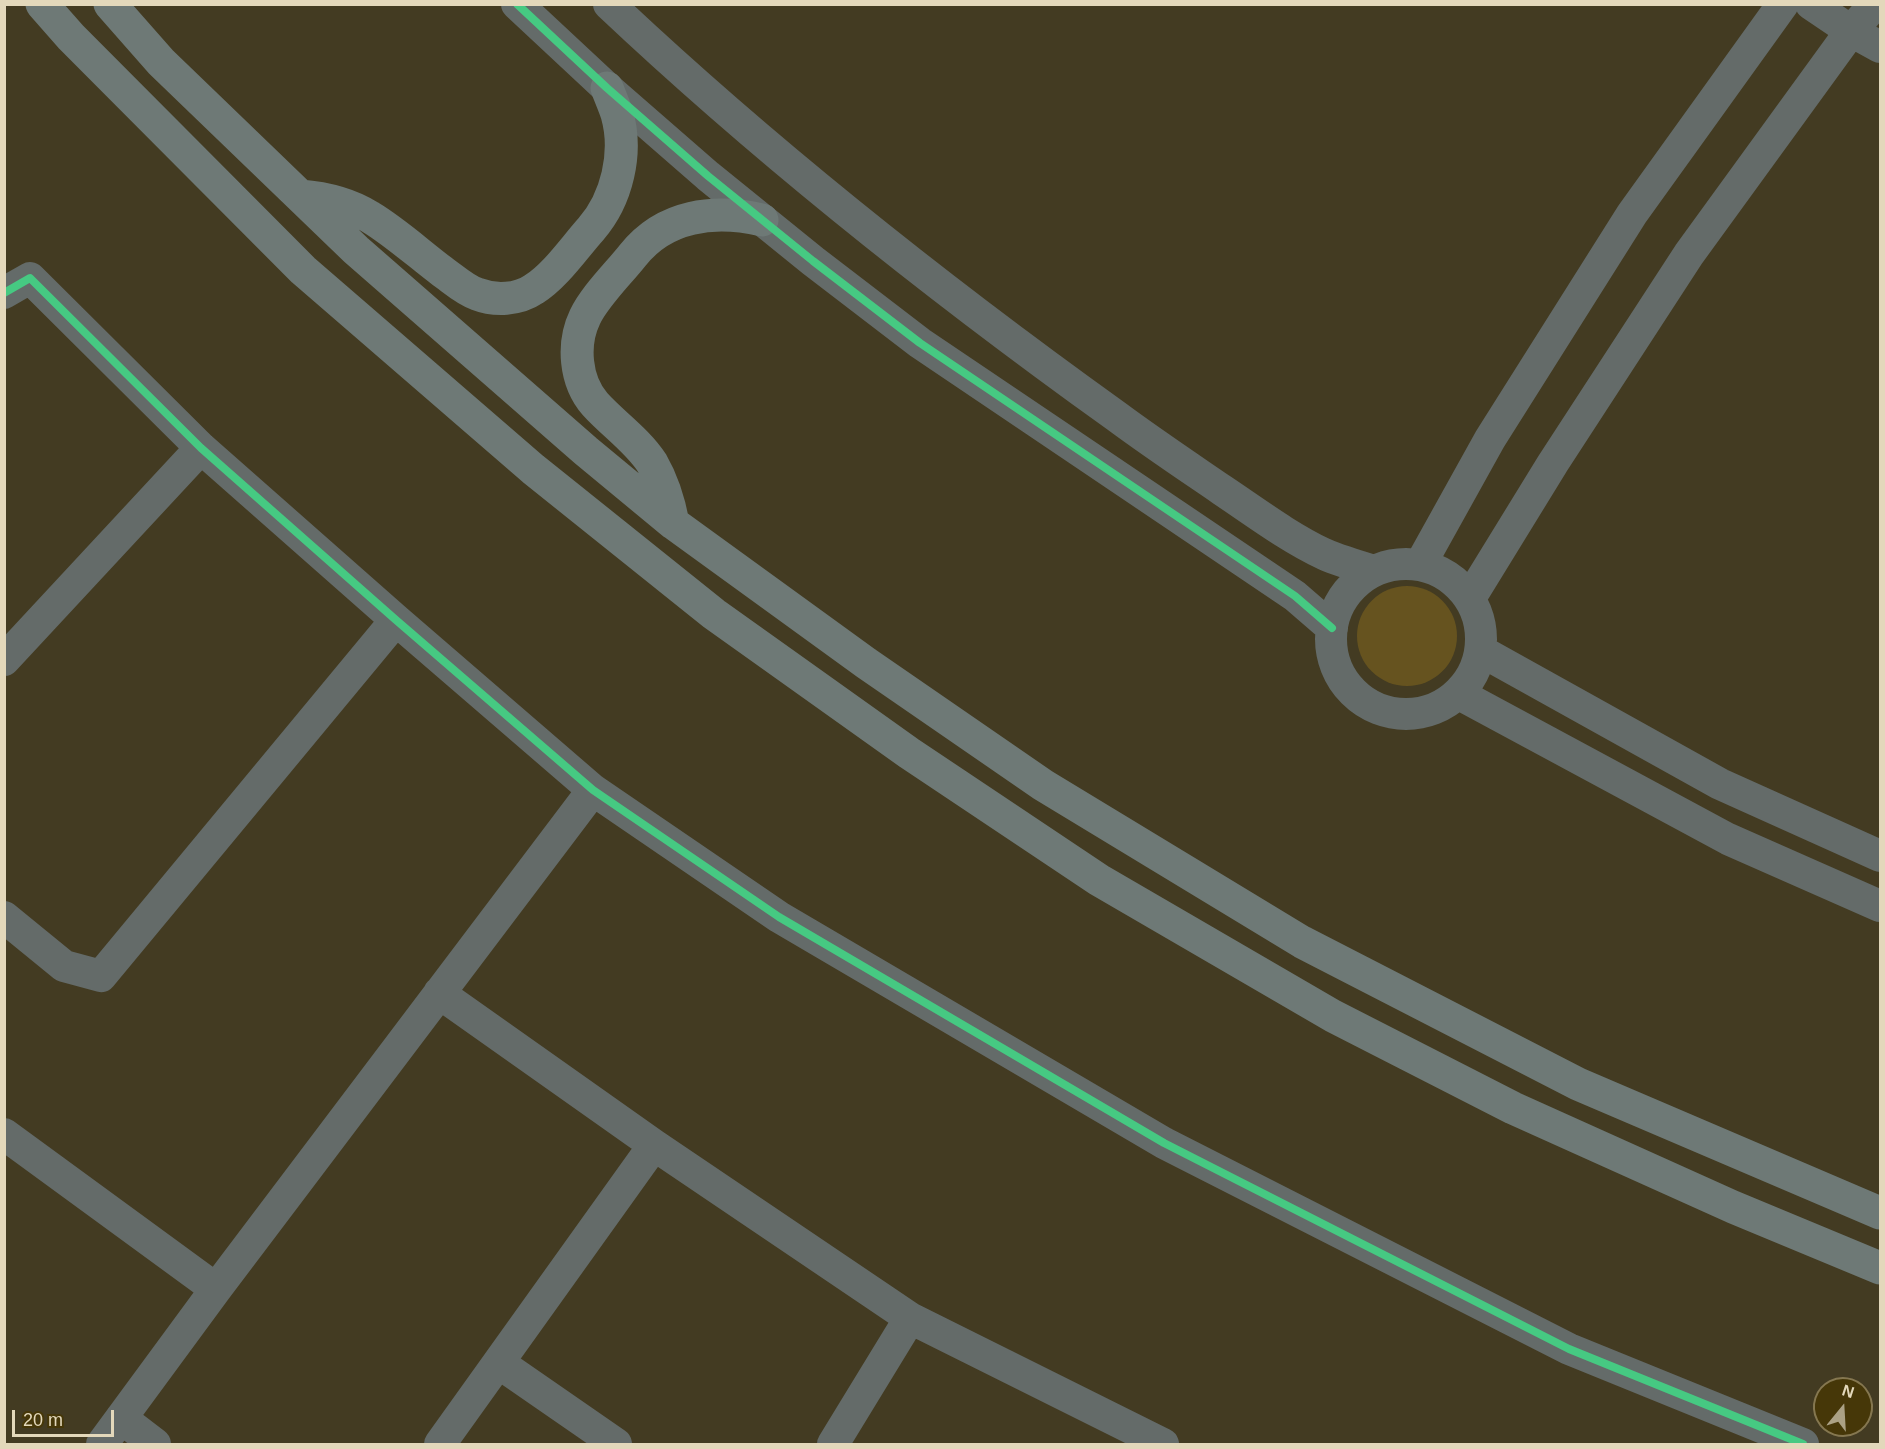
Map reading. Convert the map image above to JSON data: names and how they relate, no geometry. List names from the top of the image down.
{
  "scale_bar": "20 m",
  "north": "top"
}
